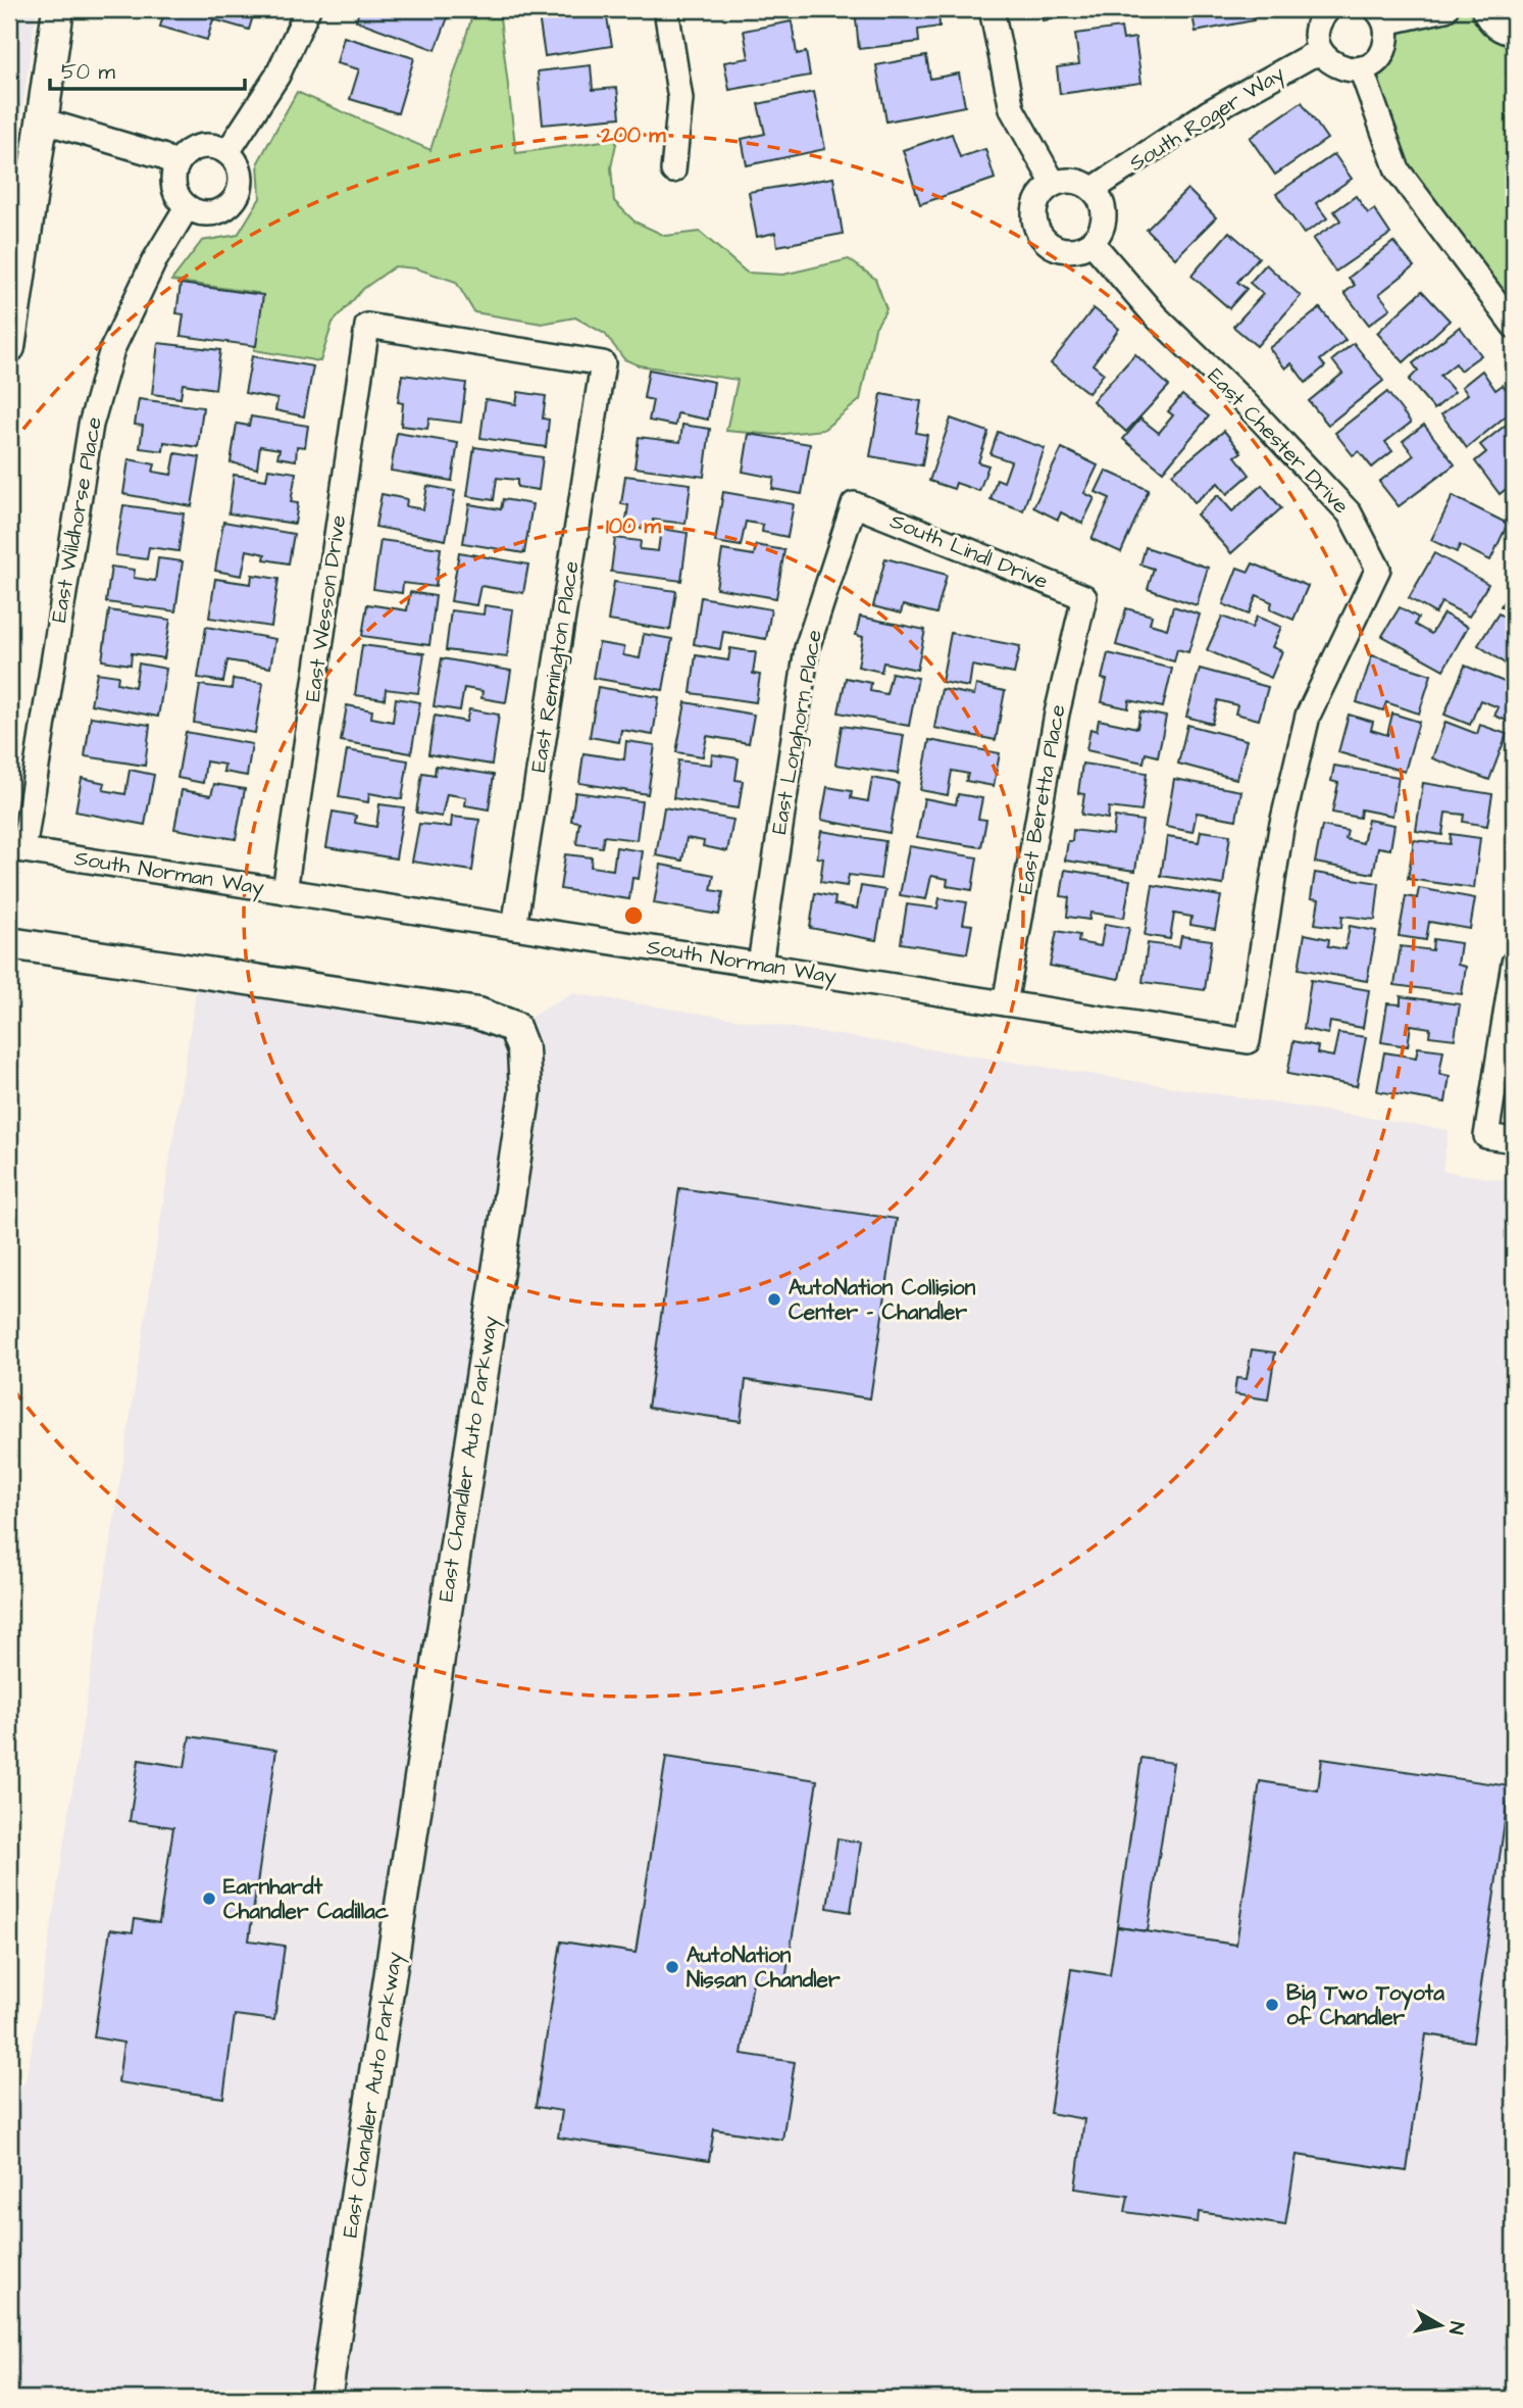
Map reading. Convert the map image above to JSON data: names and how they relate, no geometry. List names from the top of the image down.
{
  "streets": {
    "street": [
      "South Roger Way",
      "East Chester Drive",
      "East Wildhorse Place",
      "South Lindl Drive",
      "East Wesson Drive",
      "East Remington Place",
      "East Longhorn Place",
      "East Beretta Place",
      "South Norman Way",
      "East Chandler Auto Parkway"
    ]
  },
  "crossings": [
    ["South Roger Way", "East Chester Drive"],
    ["East Chester Drive", "South Norman Way"],
    ["East Wildhorse Place", "South Norman Way"],
    ["South Lindl Drive", "East Longhorn Place"],
    ["South Lindl Drive", "East Beretta Place"],
    ["East Wesson Drive", "East Remington Place"],
    ["East Wesson Drive", "South Norman Way"],
    ["East Remington Place", "South Norman Way"],
    ["East Longhorn Place", "South Norman Way"],
    ["East Beretta Place", "South Norman Way"]
  ],
  "places": [
    "AutoNation Collision Center - Chandler",
    "Earnhardt Chandler Cadillac",
    "AutoNation Nissan Chandler",
    "Big Two Toyota of Chandler"
  ],
  "scale_bar": "50 m",
  "north": "right",
  "rings": ["200 m", "100 m"]
}
